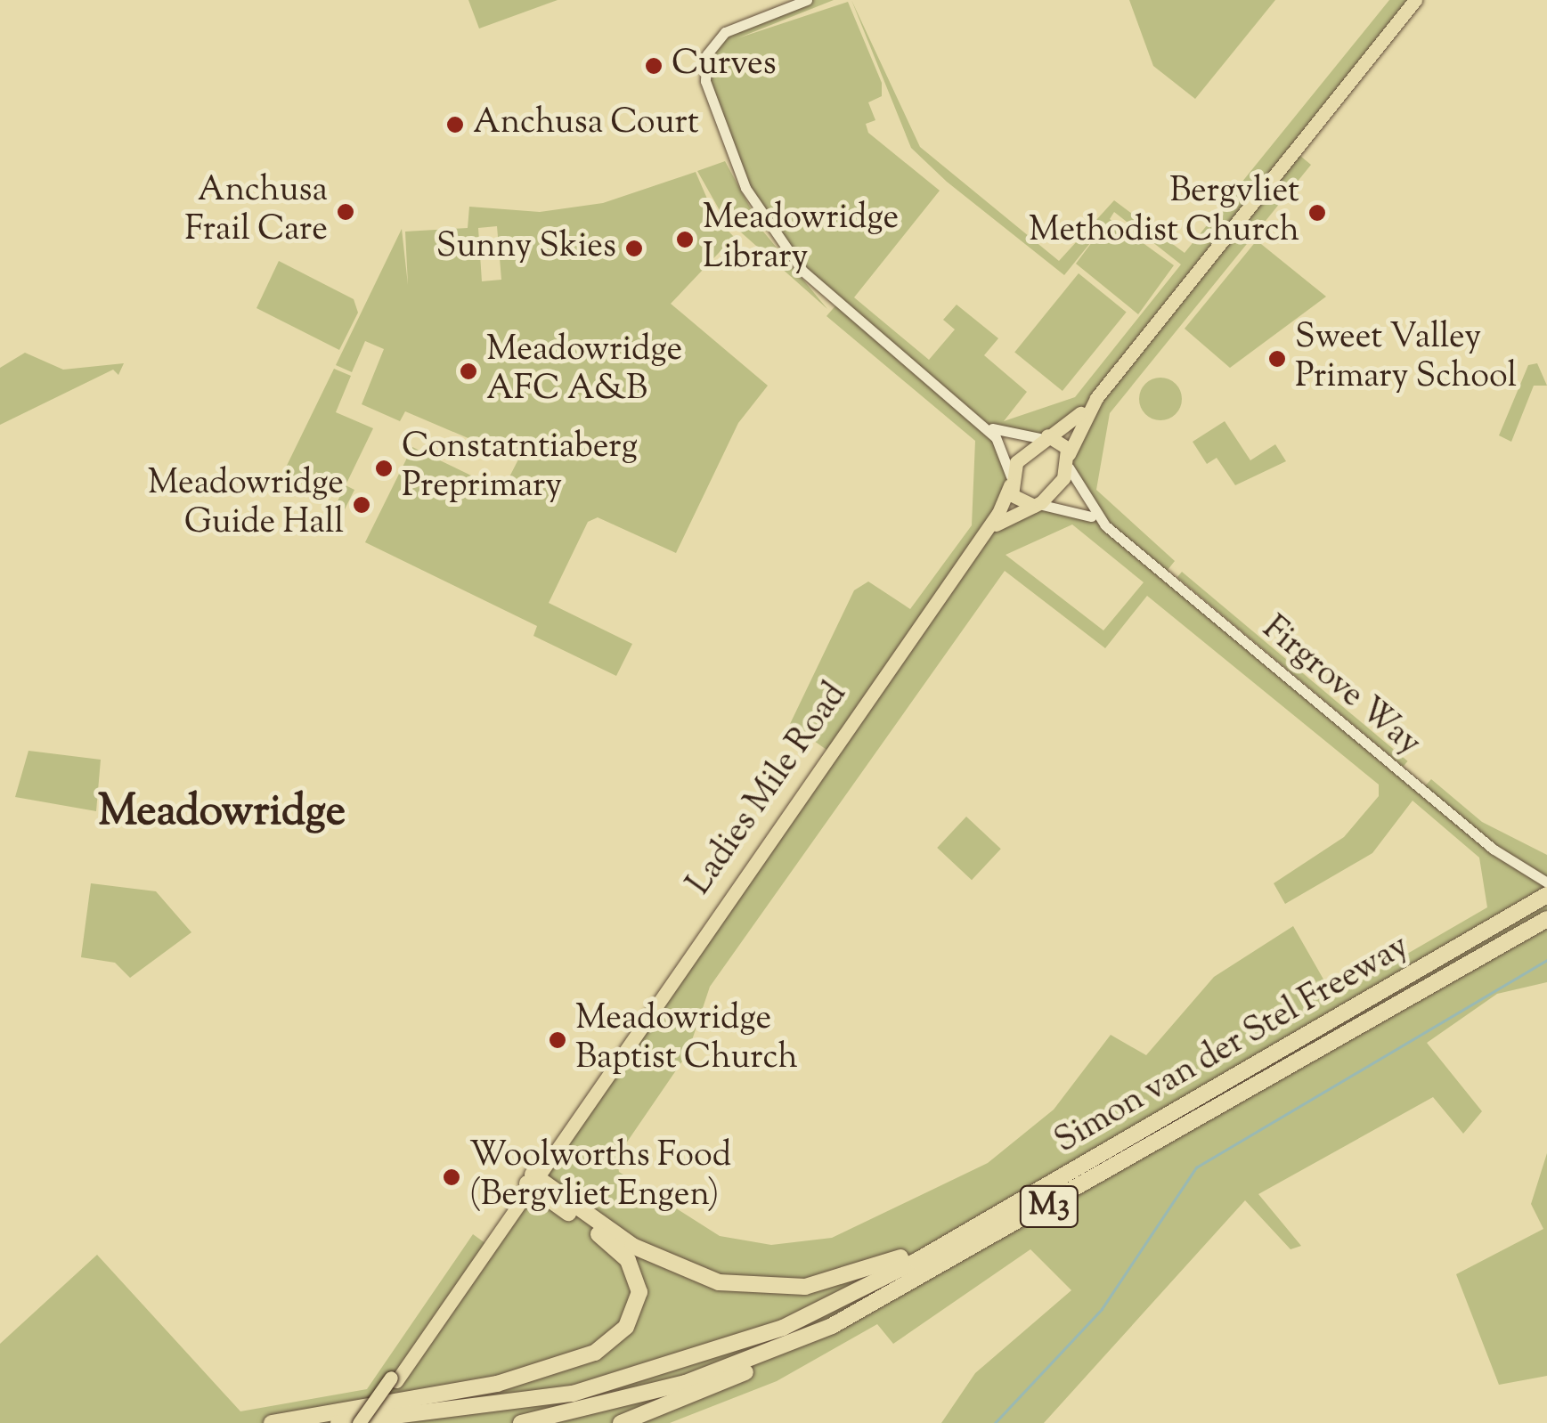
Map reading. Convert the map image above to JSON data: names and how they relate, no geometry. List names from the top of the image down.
{
  "streets": {
    "highway": ["Simon van der Stel Freeway", "M3"],
    "main road": ["Ladies Mile Road"],
    "street": ["Firgrove Way"]
  },
  "crossings": [
    ["Firgrove Way", "Ladies Mile Road"]
  ],
  "districts": ["Meadowridge"],
  "places": [
    "Curves",
    "Anchusa Court",
    "Anchusa Frail Care",
    "Bergvliet Methodist Church",
    "Meadowridge Library",
    "Sunny Skies",
    "Sweet Valley Primary School",
    "Meadowridge AFC A&B",
    "Constatntiaberg Preprimary",
    "Meadowridge Guide Hall",
    "Meadowridge Baptist Church",
    "Woolworths Food (Bergvliet Engen)"
  ]
}
